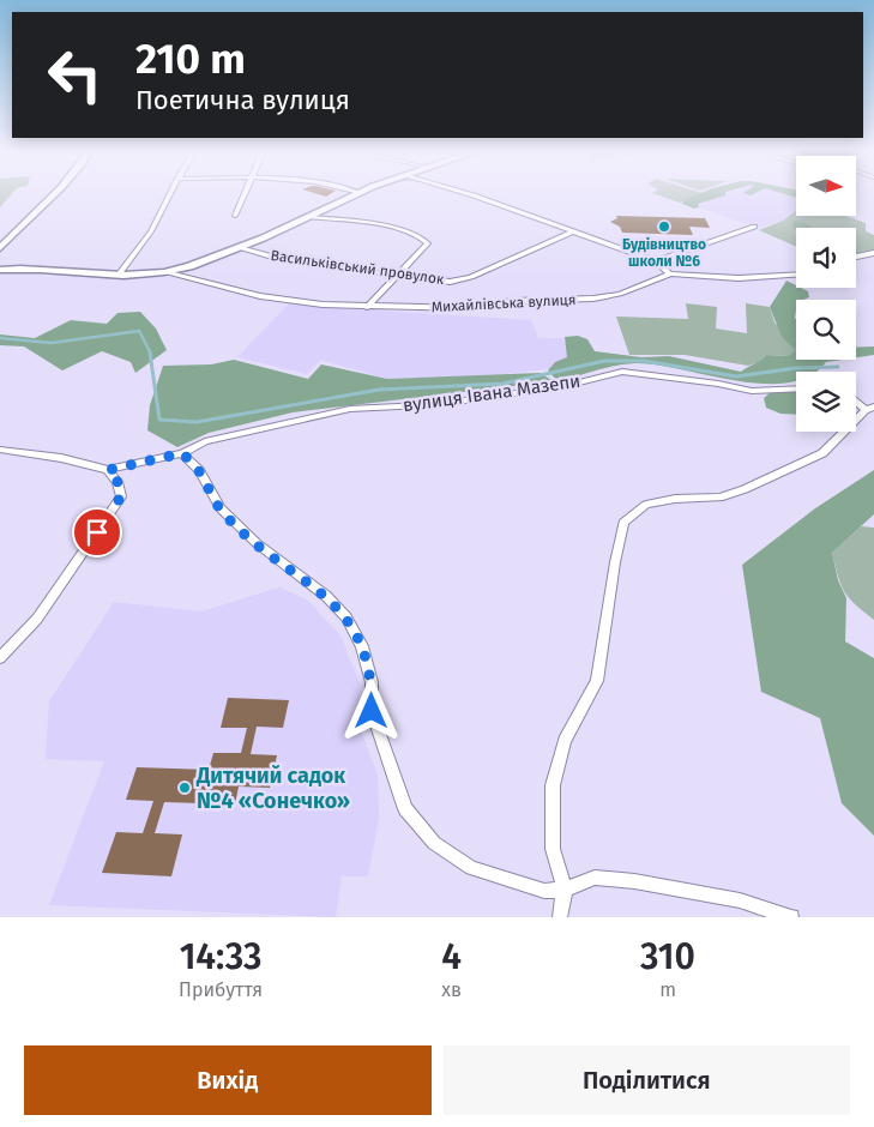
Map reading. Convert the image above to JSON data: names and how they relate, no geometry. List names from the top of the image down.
{
  "streets": {
    "street": ["Васильківський провулок", "Михайлівська вулиця", "вулиця Івана Мазепи"]
  },
  "places": ["Будівництво школи №6", "Дитячий садок №4 «Сонечко»"],
  "north": "right",
  "page": {
    "turn": ["210 m", "Поетична вулиця"],
    "eta": [
      "14:33",
      "Прибуття",
      "4",
      "хв",
      "310",
      "m"
    ],
    "buttons": ["Вихід", "Поділитися"]
  }
}
